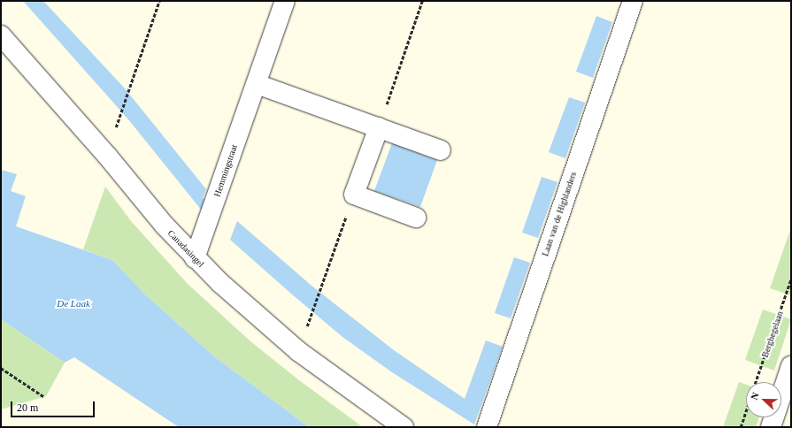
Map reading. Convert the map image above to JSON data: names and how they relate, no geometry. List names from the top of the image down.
{
  "streets": {
    "street": ["Hemmingstraat", "Laan van de Highlanders", "Canadasingel"],
    "path": ["Berghegelaan"]
  },
  "crossings": [
    ["Hemmingstraat", "Canadasingel"]
  ],
  "water": ["De Laak"],
  "scale_bar": "20 m",
  "north": "left"
}
